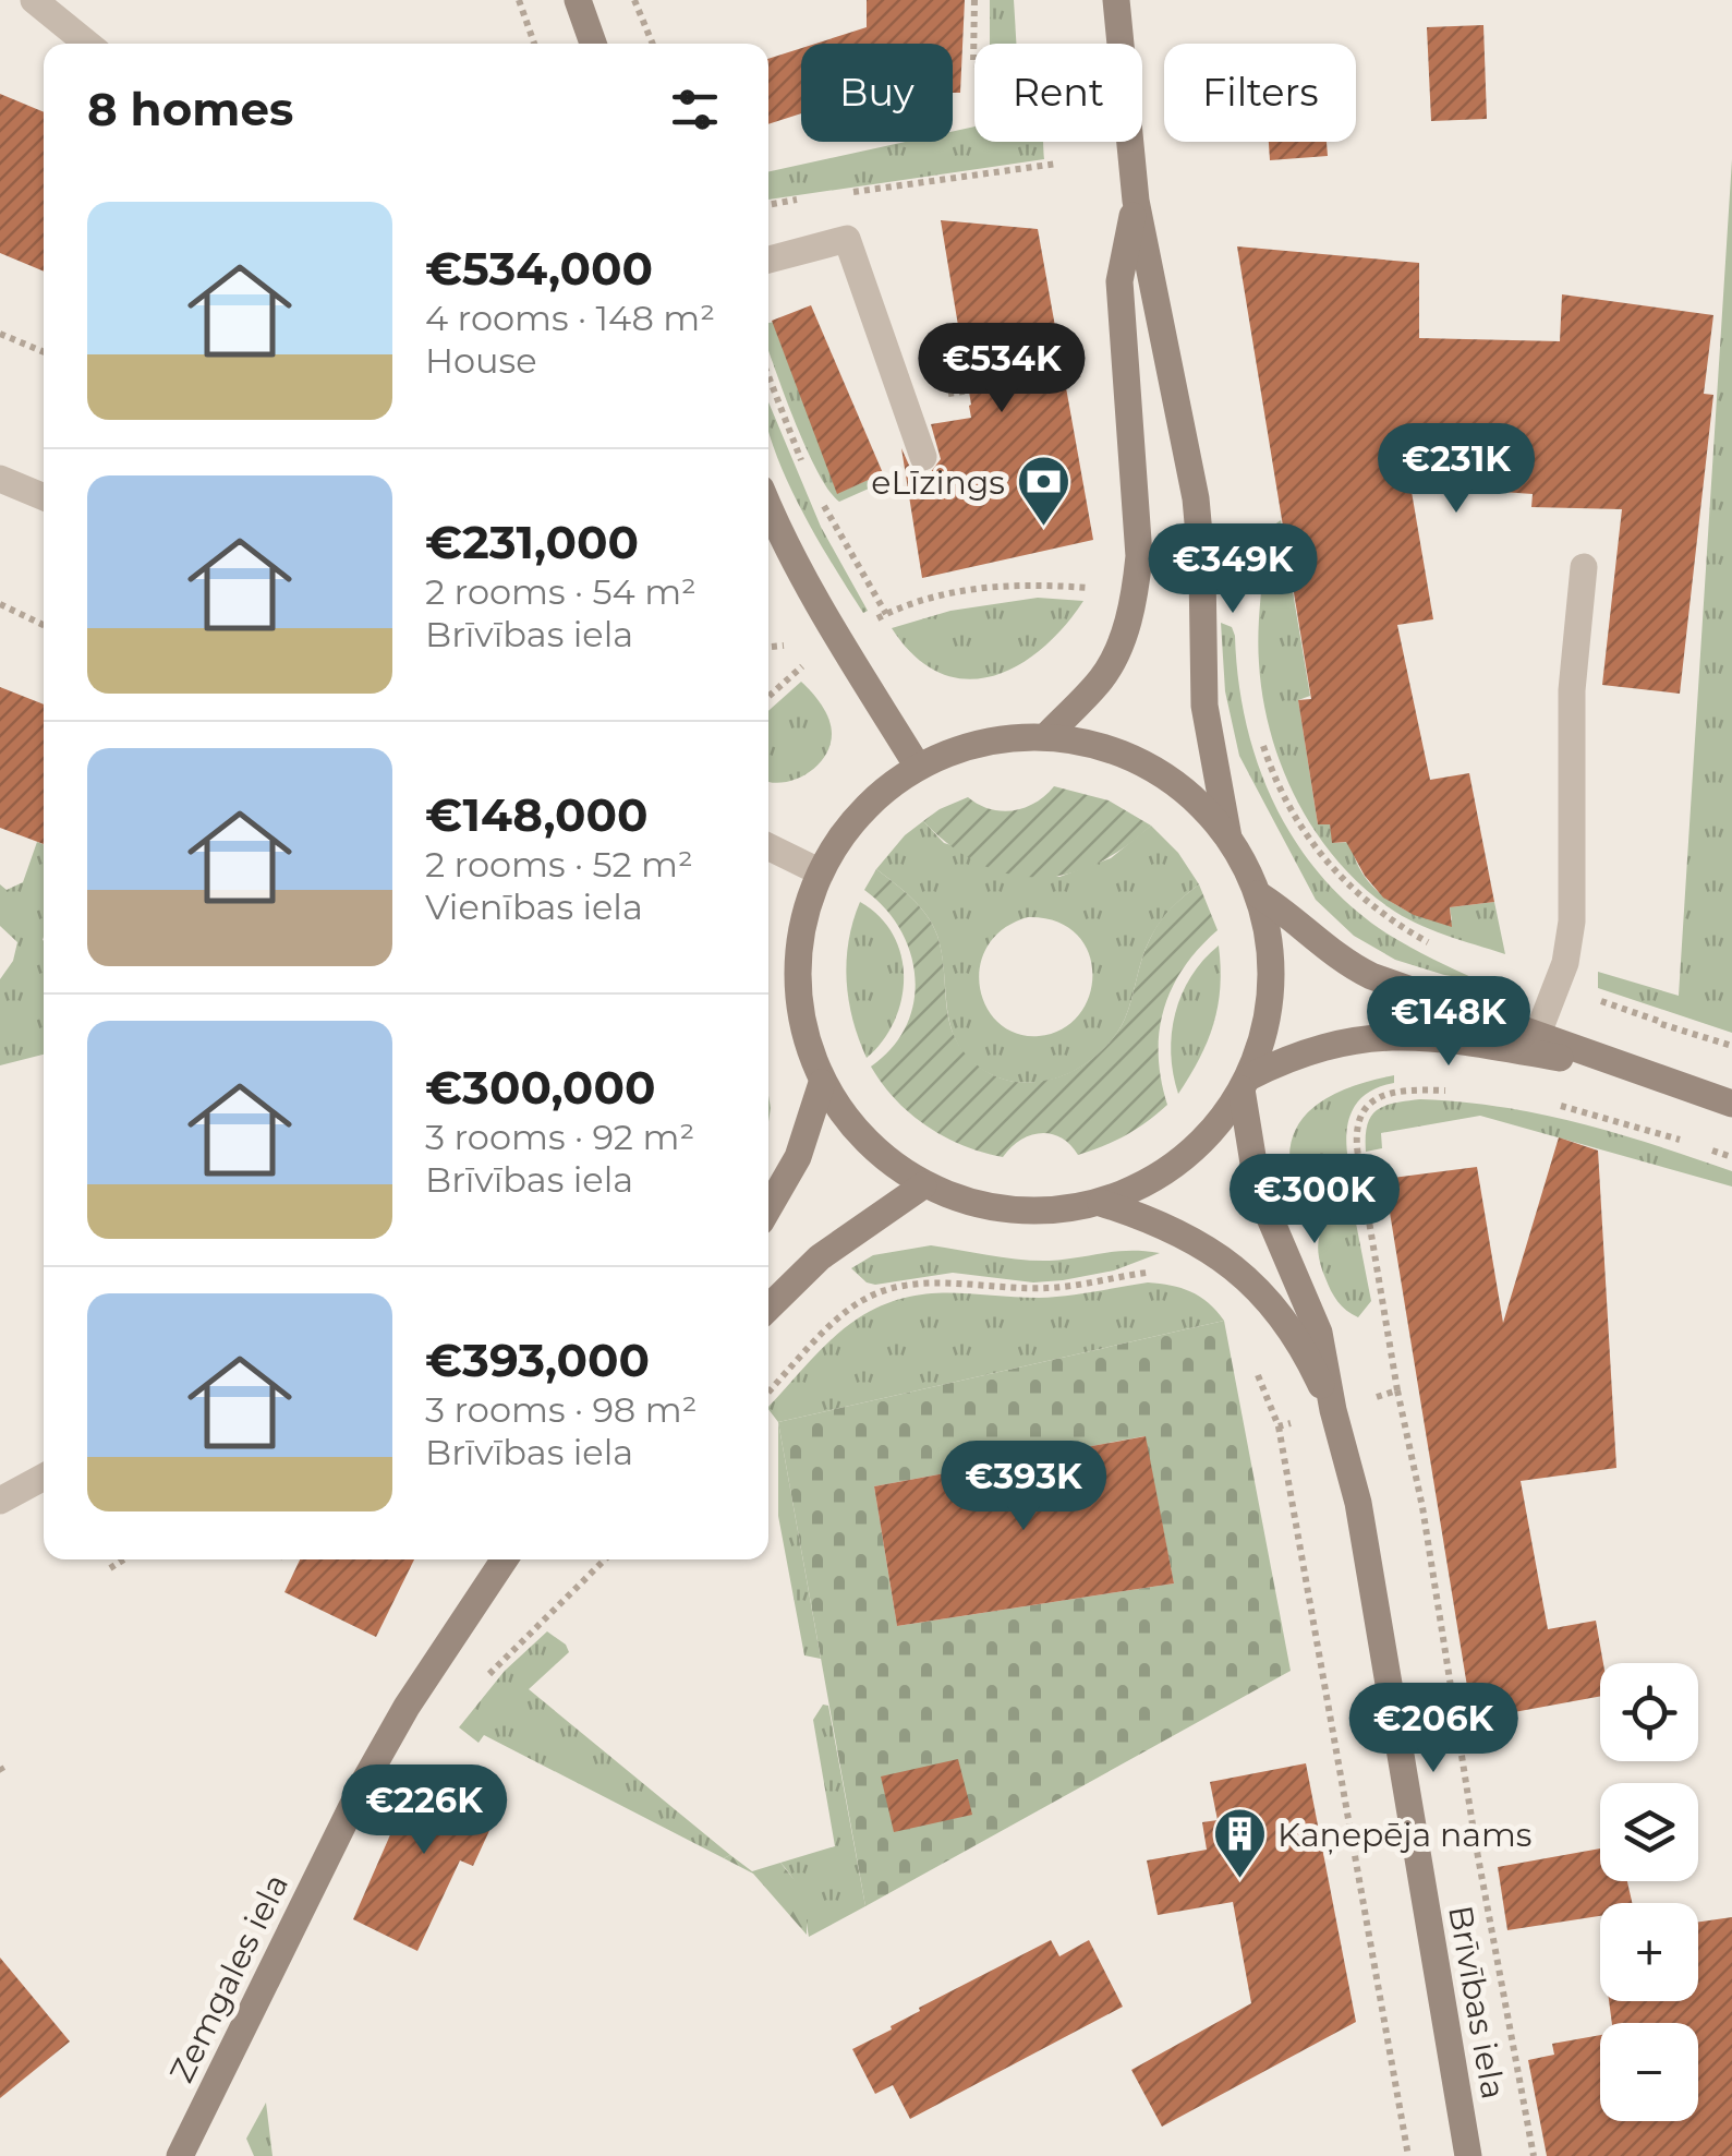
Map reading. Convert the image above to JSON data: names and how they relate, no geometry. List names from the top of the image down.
{
  "streets": {
    "main road": ["Zemgales iela", "Brīvības iela"]
  },
  "places": {
    "bank": ["eLīzings"],
    "building": ["Kaņepēja nams"]
  },
  "page": {
    "chip": ["Buy", "Rent", "Filters"],
    "heading": "8 homes",
    "list": [
      {
        "name": "€534,000",
        "note": "4 rooms · 148 m² · House"
      },
      {
        "name": "€231,000",
        "note": "2 rooms · 54 m² · Brīvības iela"
      },
      {
        "name": "€148,000",
        "note": "2 rooms · 52 m² · Vienības iela"
      },
      {
        "name": "€300,000",
        "note": "3 rooms · 92 m² · Brīvības iela"
      },
      {
        "name": "€393,000",
        "note": "3 rooms · 98 m² · Brīvības iela"
      }
    ],
    "price": [
      "€534K",
      "€231K",
      "€349K",
      "€148K",
      "€300K",
      "€393K",
      "€206K",
      "€226K"
    ],
    "map_buttons": ["+", "−"]
  }
}
